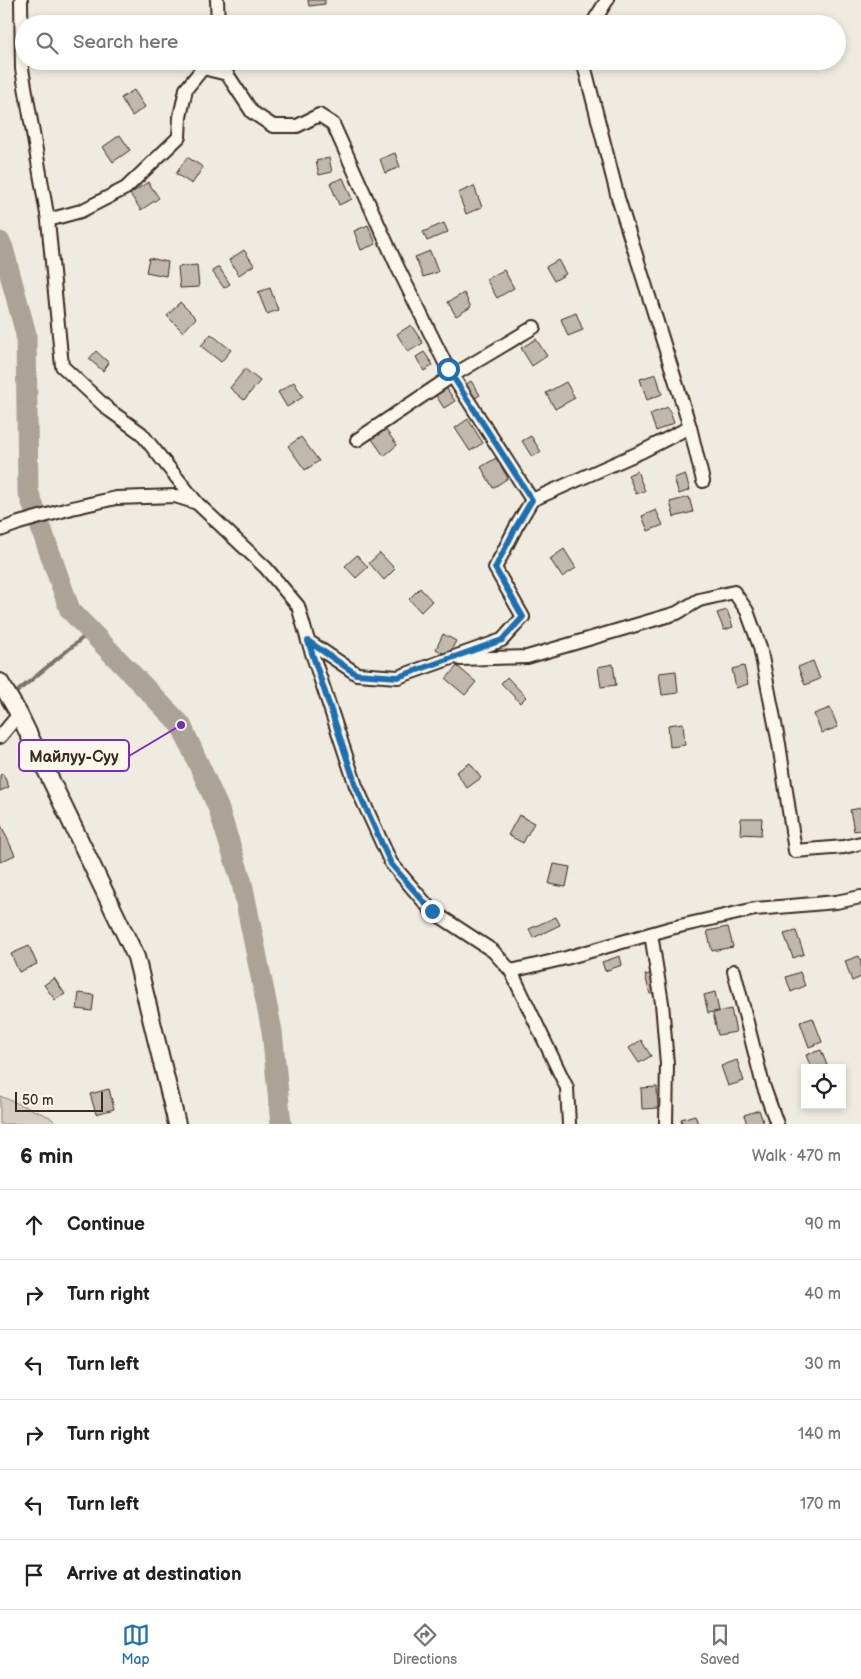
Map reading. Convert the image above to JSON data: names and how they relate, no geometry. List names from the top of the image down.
{
  "places": ["Майлуу-Суу"],
  "scale_bar": "50 m",
  "page": {
    "search": "Search here",
    "scale": "50 m",
    "heading": ["6 min", "Walk · 470 m"],
    "list": [
      ["Continue", "90 m"],
      ["Turn right", "40 m"],
      ["Turn left", "30 m"],
      ["Turn right", "140 m"],
      ["Turn left", "170 m"],
      "Arrive at destination"
    ],
    "nav": ["Map", "Directions", "Saved"]
  }
}
